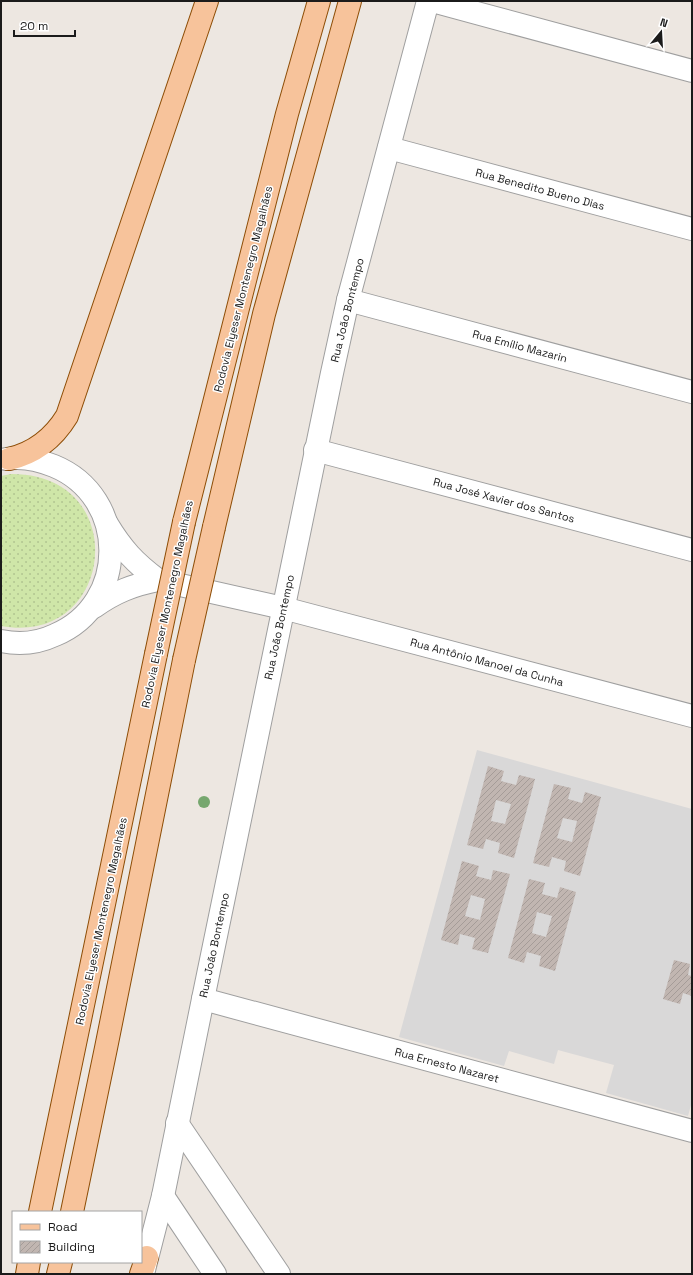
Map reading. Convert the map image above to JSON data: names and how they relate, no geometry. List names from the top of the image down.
{
  "streets": {
    "main road": ["Rodovia Elyeser Montenegro Magalhães"],
    "street": [
      "Rua Benedito Bueno Dias",
      "Rua João Bontempo",
      "Rua Emílio Mazarin",
      "Rua José Xavier dos Santos",
      "Rua Antônio Manoel da Cunha",
      "Rua Ernesto Nazaret"
    ]
  },
  "crossings": [
    ["Rua Benedito Bueno Dias", "Rua João Bontempo"],
    ["Rua João Bontempo", "Rua Emílio Mazarin"],
    ["Rua João Bontempo", "Rua José Xavier dos Santos"],
    ["Rua João Bontempo", "Rua Antônio Manoel da Cunha"],
    ["Rua João Bontempo", "Rua Ernesto Nazaret"]
  ],
  "legend": ["Road", "Building"],
  "scale_bar": "20 m",
  "north": "top"
}
